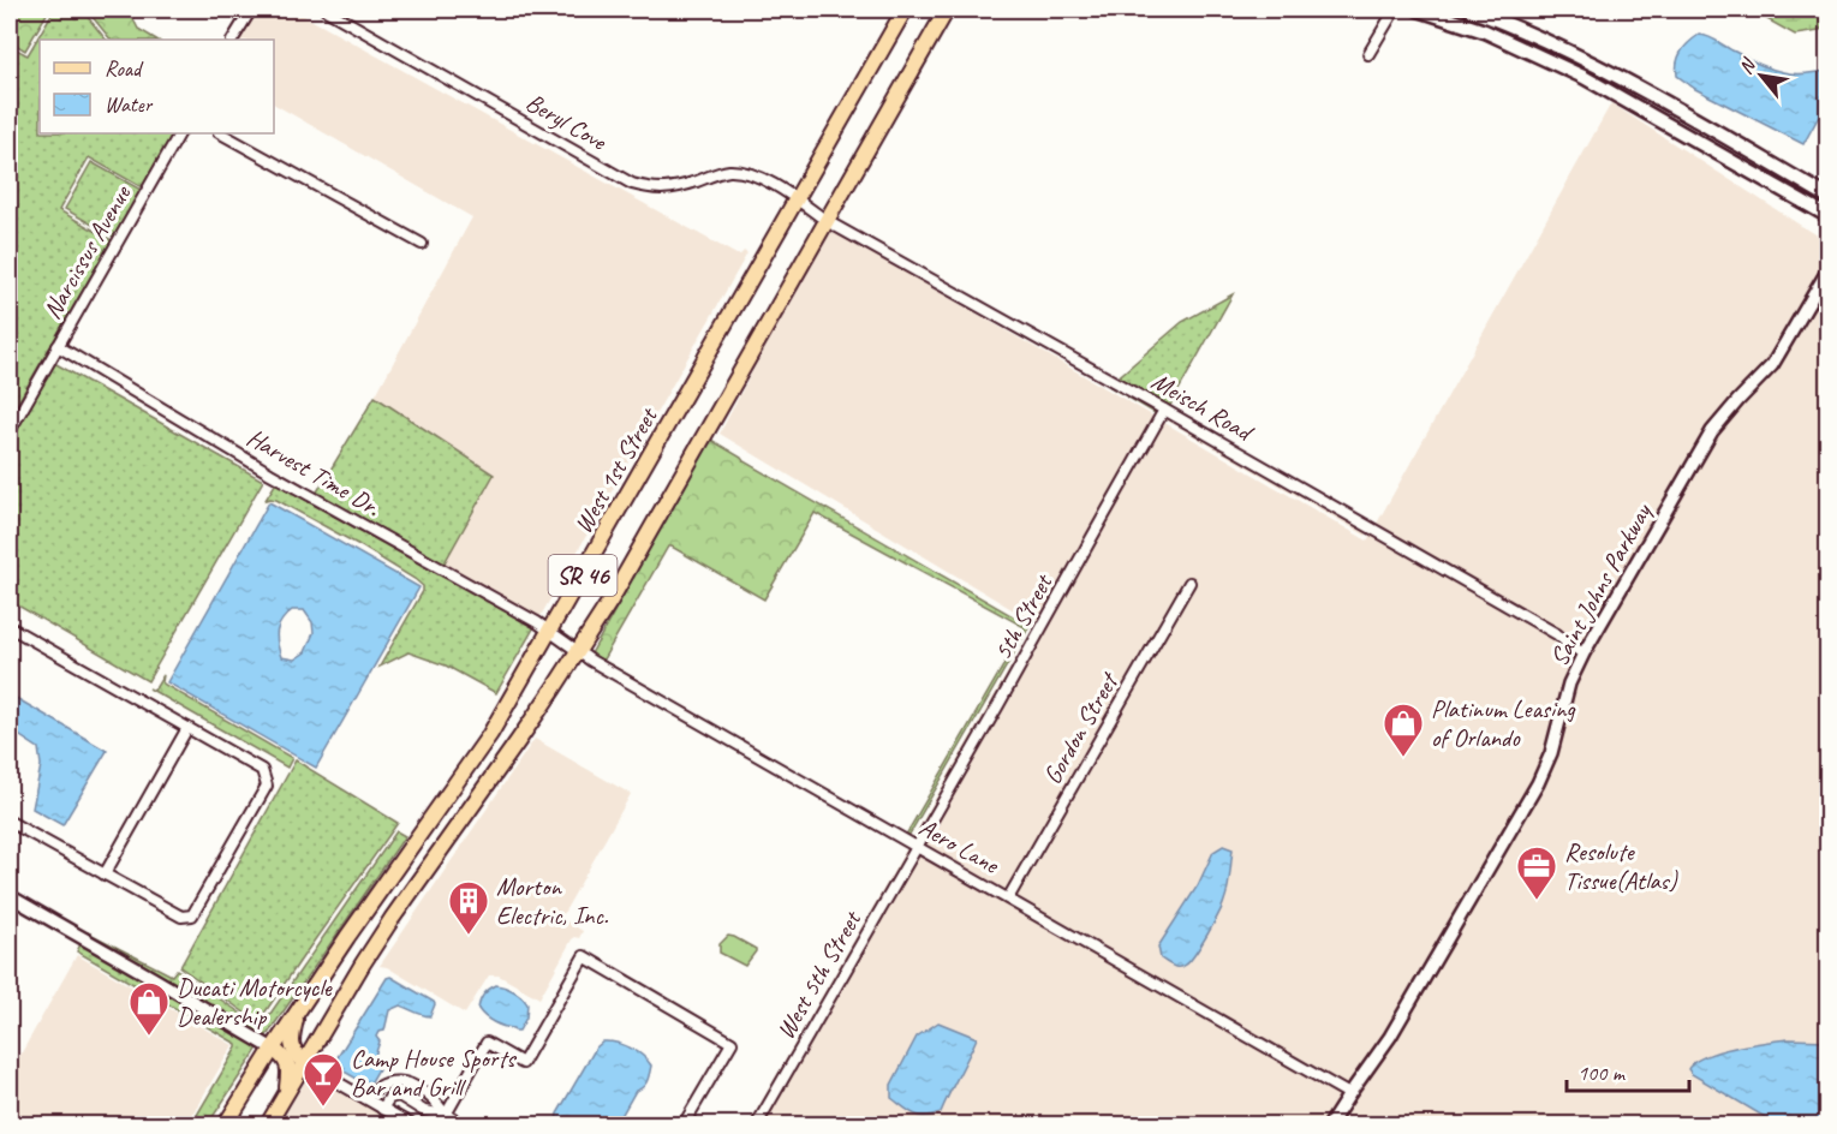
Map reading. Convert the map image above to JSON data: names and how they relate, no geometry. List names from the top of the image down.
{
  "streets": {
    "main road": ["West 1st Street", "SR 46"],
    "street": [
      "Beryl Cove",
      "Narcissus Avenue",
      "Meisch Road",
      "Harvest Time Dr.",
      "Saint Johns Parkway",
      "5th Street",
      "Gordon Street",
      "Aero Lane",
      "West 5th Street"
    ]
  },
  "crossings": [
    ["Beryl Cove", "Meisch Road"],
    ["Beryl Cove", "West 1st Street"],
    ["Narcissus Avenue", "Harvest Time Dr."],
    ["Meisch Road", "West 1st Street"],
    ["Meisch Road", "SR 46"],
    ["Meisch Road", "Saint Johns Parkway"],
    ["Meisch Road", "5th Street"],
    ["West 1st Street", "Harvest Time Dr."],
    ["West 1st Street", "Aero Lane"],
    ["Harvest Time Dr.", "Aero Lane"],
    ["SR 46", "Aero Lane"],
    ["Saint Johns Parkway", "Aero Lane"],
    ["5th Street", "Aero Lane"],
    ["5th Street", "West 5th Street"],
    ["Gordon Street", "Aero Lane"],
    ["Aero Lane", "West 5th Street"]
  ],
  "places": {
    "shop": ["Platinum Leasing of Orlando", "Ducati Motorcycle Dealership"],
    "office": ["Resolute Tissue(Atlas)"],
    "building": ["Morton Electric, Inc."],
    "bar": ["Camp House Sports Bar and Grill"]
  },
  "legend": ["Road", "Water"],
  "scale_bar": "100 m",
  "north": "top left"
}
